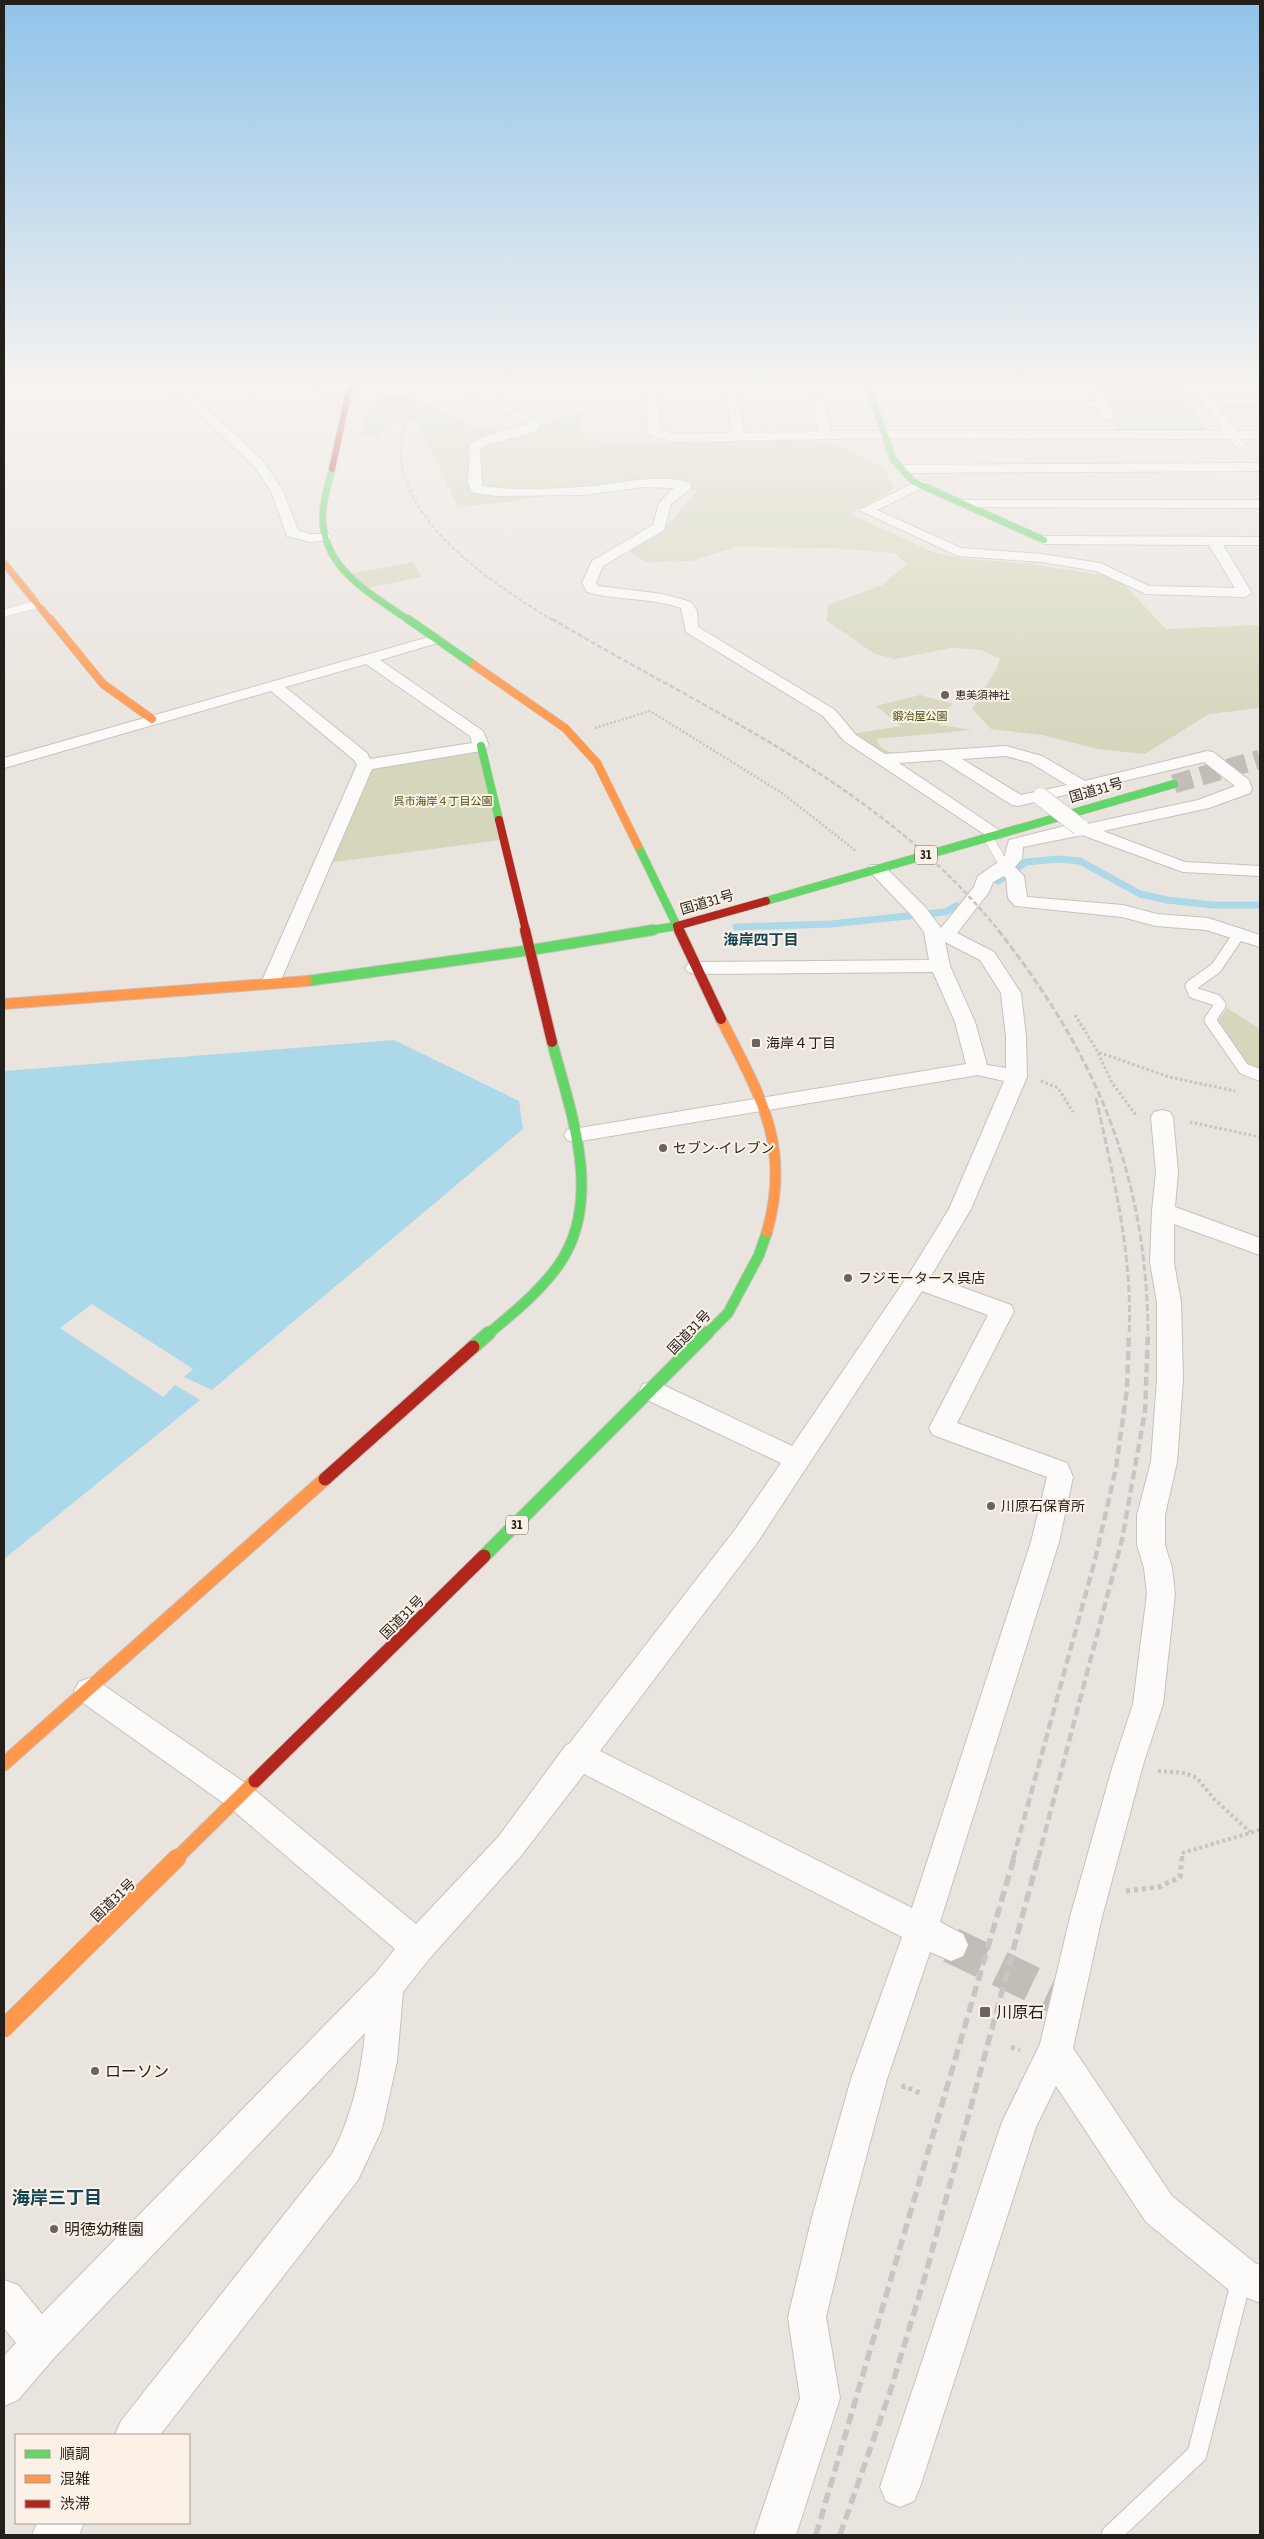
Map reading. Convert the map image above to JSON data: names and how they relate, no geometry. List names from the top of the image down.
{
  "streets": {
    "main road": ["国道31号", "31"]
  },
  "districts": ["海岸四丁目", "海岸三丁目"],
  "parks": ["鍛冶屋公園", "呉市海岸４丁目公園"],
  "places": {
    "other": [
      "恵美須神社",
      "セブン-イレブン",
      "フジモータース 呉店",
      "川原石保育所",
      "ローソン",
      "明徳幼稚園"
    ],
    "transit": ["海岸４丁目", "川原石"]
  },
  "legend": ["順調", "混雑", "渋滞"]
}
